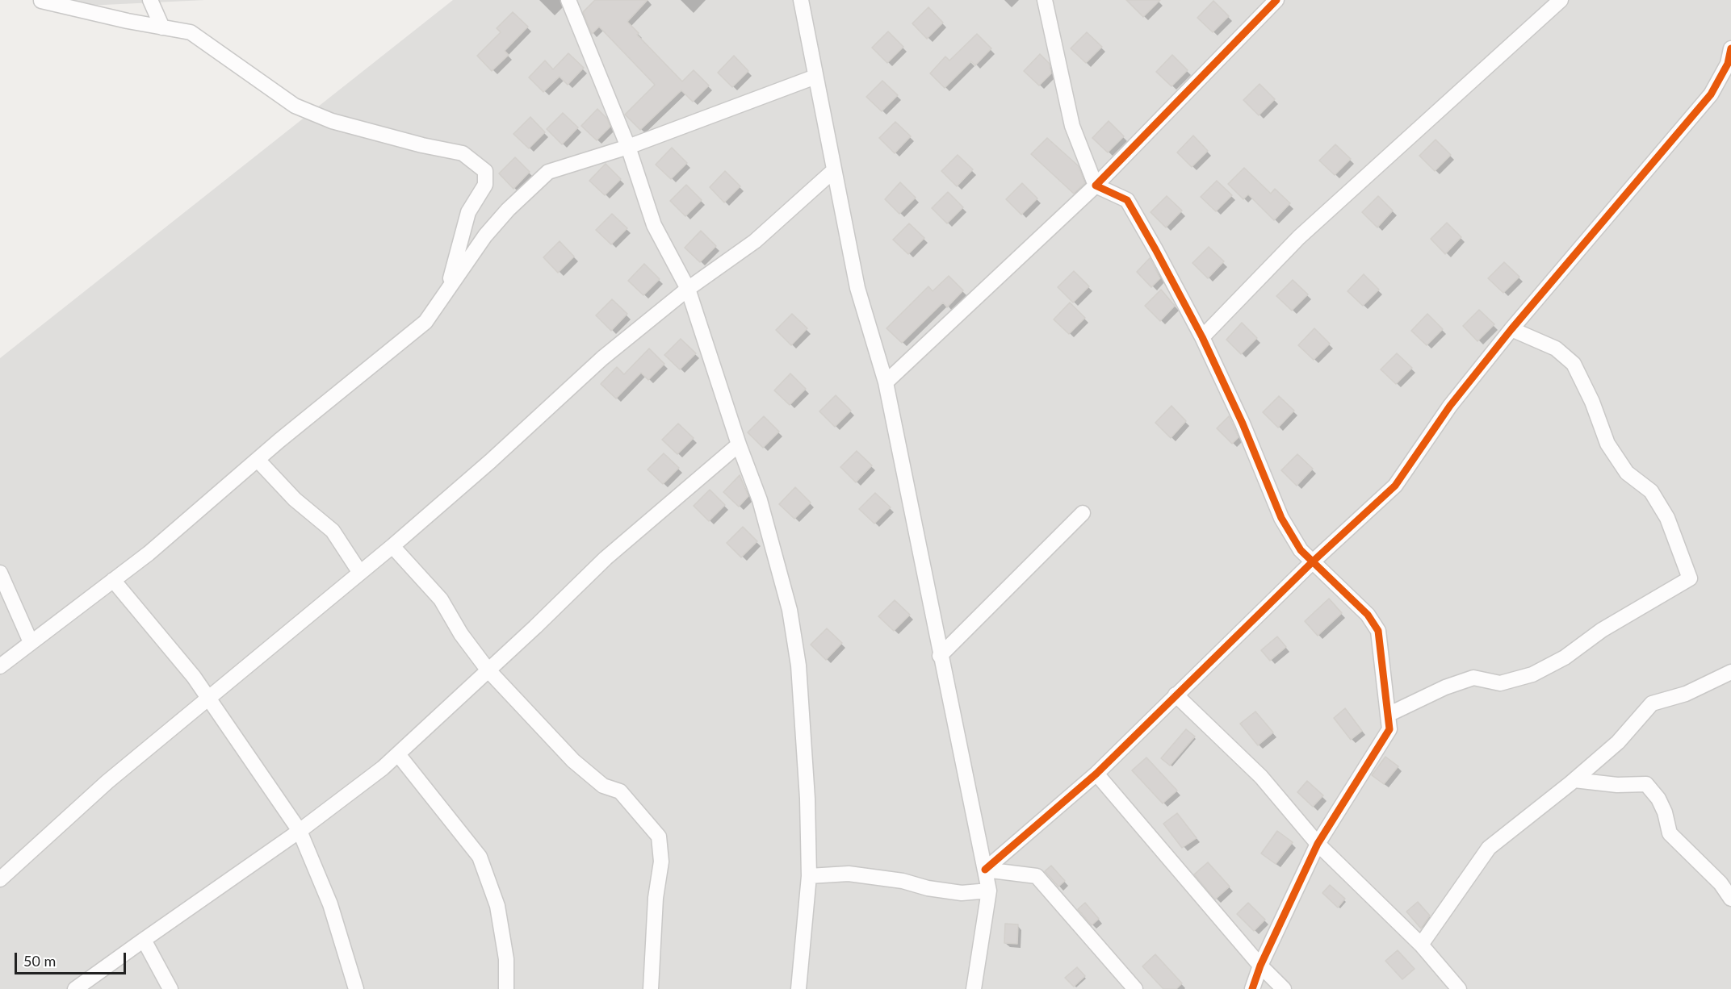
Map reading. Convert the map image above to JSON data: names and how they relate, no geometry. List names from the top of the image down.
{
  "scale_bar": "50 m"
}
